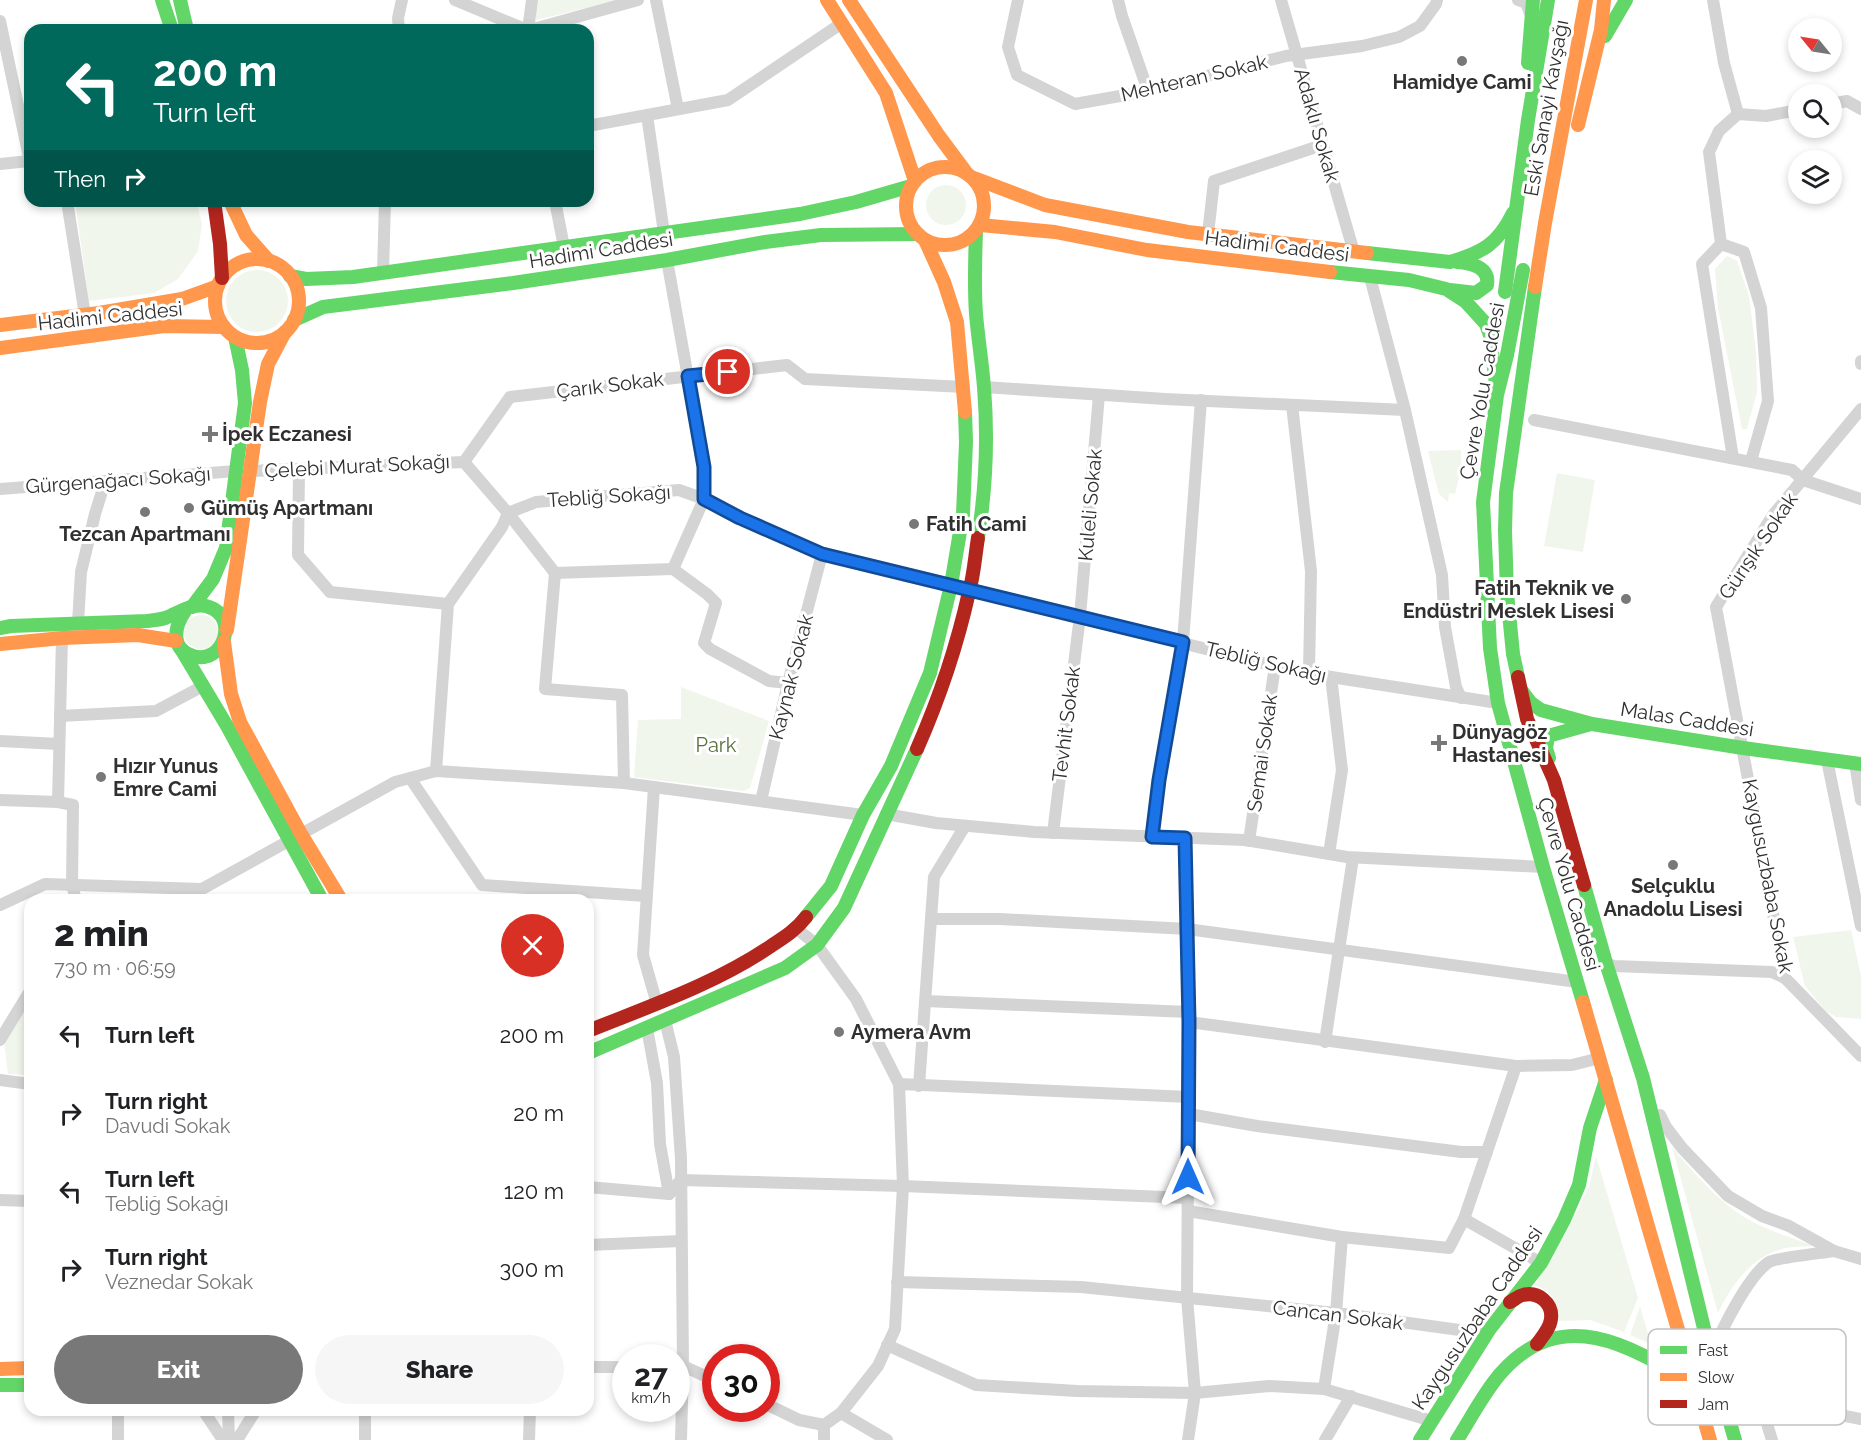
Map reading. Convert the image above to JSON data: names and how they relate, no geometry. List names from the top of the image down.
{
  "streets": {
    "main road": [
      "Eski Sanayi Kavşağı",
      "Hadimi Caddesi",
      "Çevre Yolu Caddesi",
      "Malas Caddesi",
      "Kaygusuzbaba Caddesi"
    ],
    "street": [
      "Mehteran Sokak",
      "Adaklı Sokak",
      "Çarık Sokak",
      "Çelebi Murat Sokağı",
      "Gürgenağacı Sokağı",
      "Tebliğ Sokağı",
      "Kuleli Sokak",
      "Gürışık Sokak",
      "Kaynak Sokak",
      "Tevhit Sokak",
      "Semai Sokak",
      "Kaygusuzbaba Sokak",
      "Cancan Sokak"
    ]
  },
  "crossings": [
    ["Mehteran Sokak", "Adaklı Sokak"],
    ["Eski Sanayi Kavşağı", "Çevre Yolu Caddesi"],
    ["Adaklı Sokak", "Hadimi Caddesi"],
    ["Hadimi Caddesi", "Çevre Yolu Caddesi"],
    ["Çarık Sokak", "Çelebi Murat Sokağı"],
    ["Çevre Yolu Caddesi", "Tebliğ Sokağı"],
    ["Çevre Yolu Caddesi", "Malas Caddesi"],
    ["Çevre Yolu Caddesi", "Kaygusuzbaba Caddesi"],
    ["Tebliğ Sokağı", "Kuleli Sokak"],
    ["Tebliğ Sokağı", "Kaynak Sokak"],
    ["Tebliğ Sokağı", "Tevhit Sokak"],
    ["Tebliğ Sokağı", "Semai Sokak"],
    ["Kuleli Sokak", "Tevhit Sokak"],
    ["Gürışık Sokak", "Malas Caddesi"],
    ["Gürışık Sokak", "Kaygusuzbaba Sokak"],
    ["Malas Caddesi", "Kaygusuzbaba Sokak"],
    ["Cancan Sokak", "Kaygusuzbaba Caddesi"]
  ],
  "parks": ["Park"],
  "places": {
    "other": [
      "Hamidye Cami",
      "Gümüş Apartmanı",
      "Tezcan Apartmanı",
      "Fatih Cami",
      "Fatih Teknik ve Endüstri Meslek Lisesi",
      "Hızır Yunus Emre Cami",
      "Selçuklu Anadolu Lisesi",
      "Aymera Avm"
    ],
    "health": ["İpek Eczanesi", "Dünyagöz Hastanesi"]
  },
  "legend": ["Fast", "Slow", "Jam"],
  "north": "top left",
  "page": {
    "turn": ["200 m", "Turn left"],
    "then": "Then",
    "heading": ["2 min", "730 m · 06:59"],
    "list": [
      {
        "name": "Turn left",
        "value": "200 m"
      },
      {
        "name": "Turn right",
        "note": "Davudi Sokak",
        "value": "20 m"
      },
      {
        "name": "Turn left",
        "note": "Tebliğ Sokağı",
        "value": "120 m"
      },
      {
        "name": "Turn right",
        "note": "Veznedar Sokak",
        "value": "300 m"
      }
    ],
    "buttons": ["Exit", "Share"],
    "speed": "27 km/h",
    "limit": "30"
  }
}
